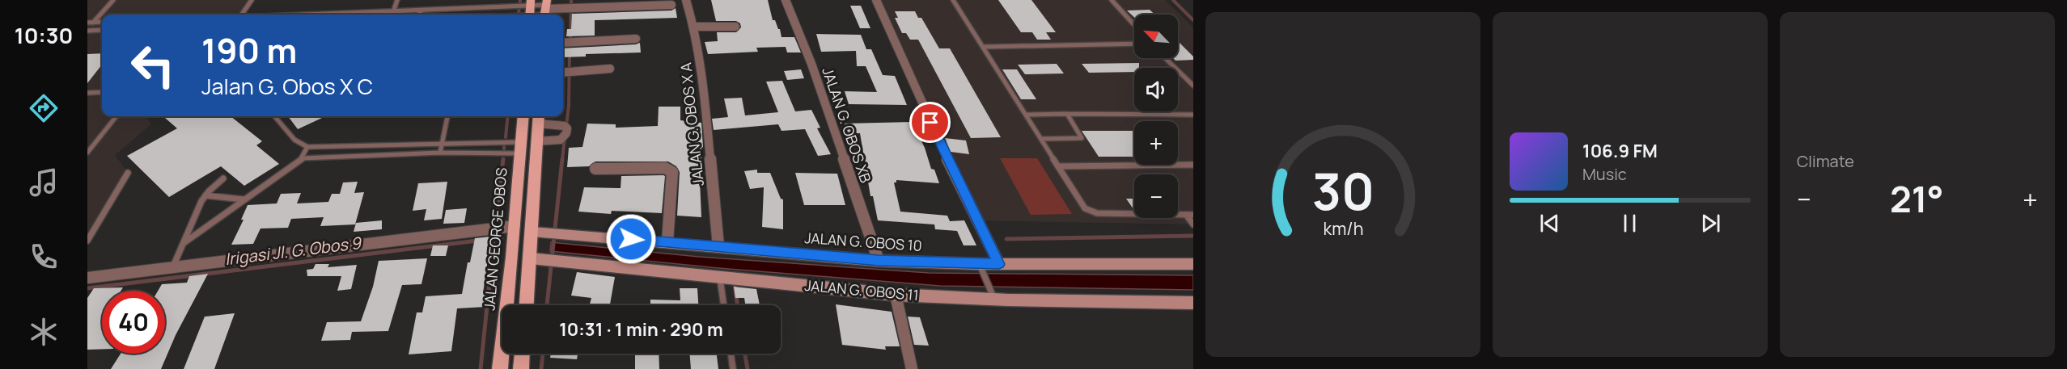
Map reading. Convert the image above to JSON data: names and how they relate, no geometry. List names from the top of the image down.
{
  "streets": {
    "main road": ["JALAN GEORGE OBOS"],
    "street": [
      "JALAN G. OBOS X A",
      "JALAN G. OBOS XB",
      "JALAN G. OBOS 10",
      "JALAN G. OBOS 11"
    ]
  },
  "crossings": [
    ["JALAN G. OBOS X A", "JALAN G. OBOS 10"],
    ["JALAN G. OBOS XB", "JALAN G. OBOS 10"]
  ],
  "water": ["Irigasi Jl. G. Obos 9"],
  "north": "top left",
  "page": {
    "tabs": "10:30",
    "tile": "Climate",
    "map_buttons": ["+", "−"],
    "turn": ["190 m", "Jalan G. Obos X C"],
    "song": ["106.9 FM", "Music"],
    "heat": ["−", "21°", "+"],
    "limit": "40",
    "trip": "10:31 · 1 min · 290 m",
    "gauge": ["30", "km/h"]
  }
}
